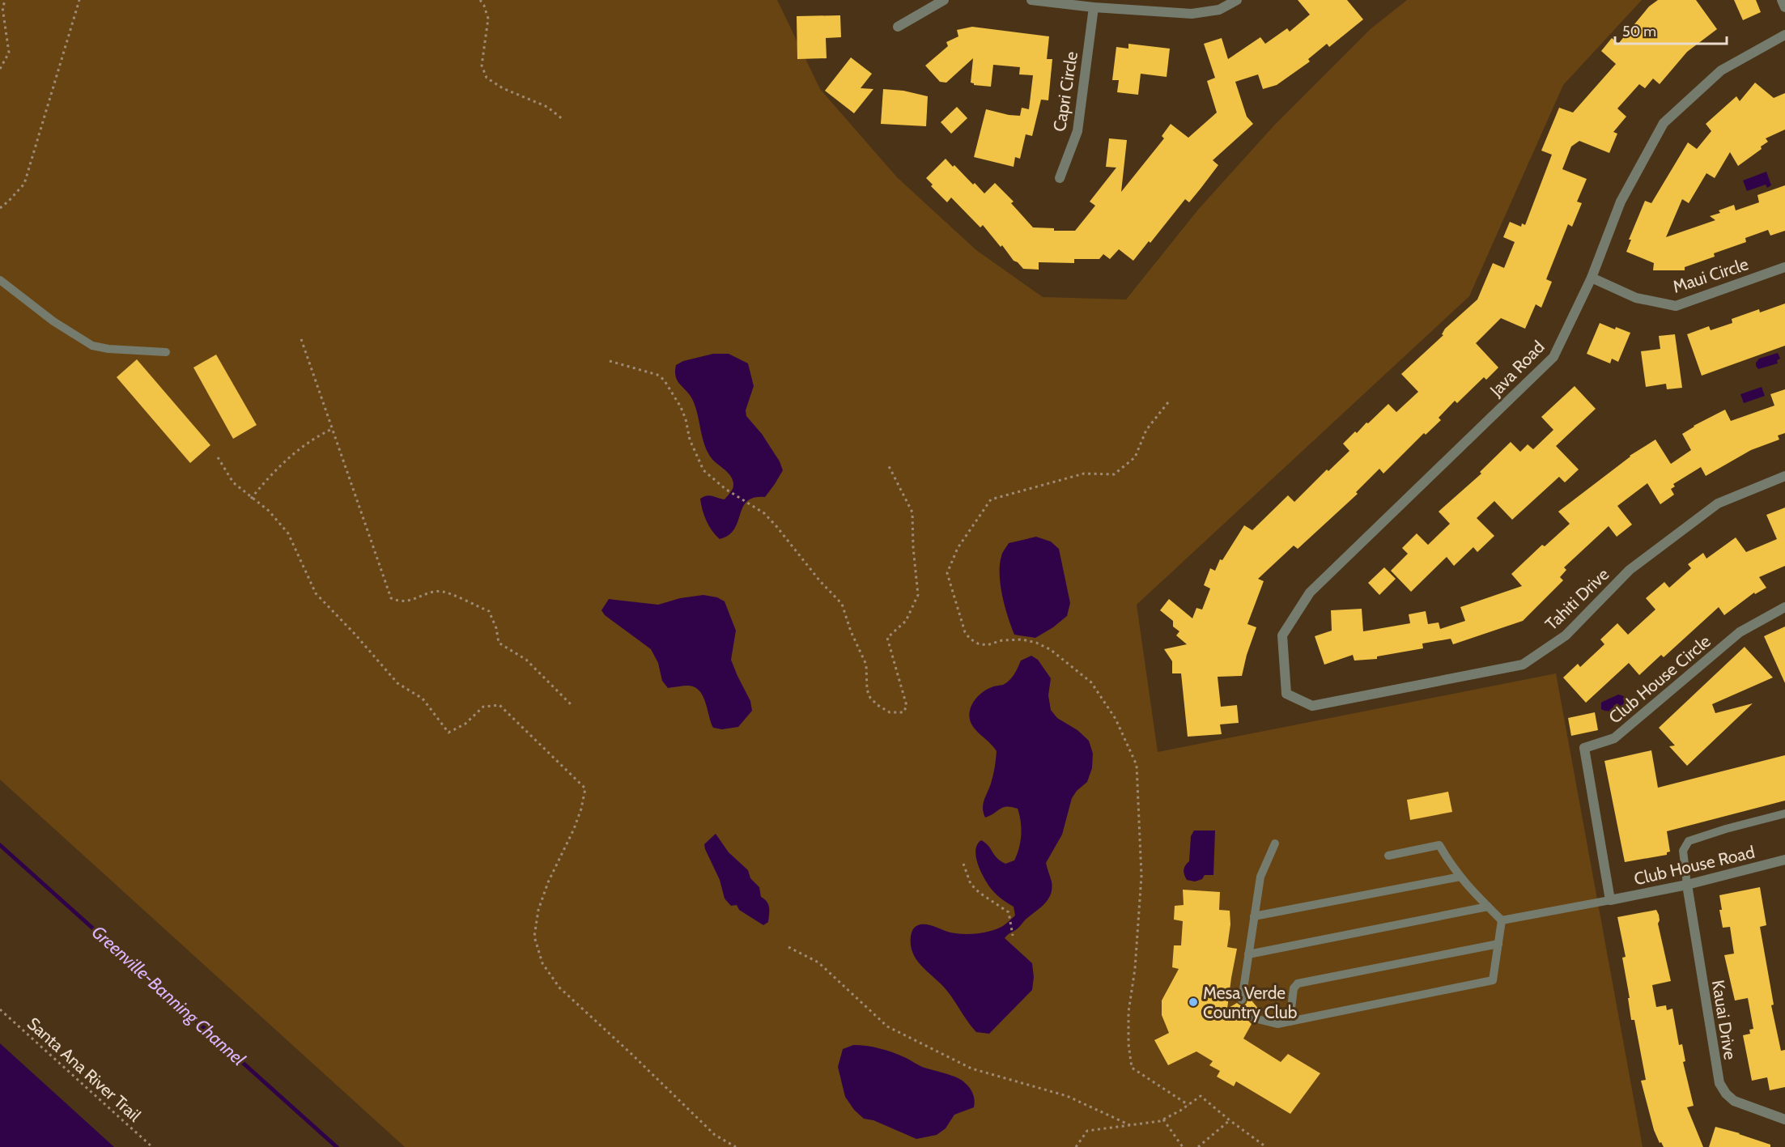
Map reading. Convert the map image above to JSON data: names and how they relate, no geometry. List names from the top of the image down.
{
  "streets": {
    "street": [
      "Capri Circle",
      "Maui Circle",
      "Java Road",
      "Tahiti Drive",
      "Club House Circle",
      "Club House Road",
      "Kauai Drive"
    ],
    "path": ["Santa Ana River Trail"]
  },
  "crossings": [
    ["Maui Circle", "Java Road"],
    ["Java Road", "Tahiti Drive"],
    ["Club House Circle", "Club House Road"],
    ["Club House Road", "Kauai Drive"]
  ],
  "water": ["Greenville-Banning Channel"],
  "places": ["Mesa Verde Country Club"],
  "scale_bar": "50 m"
}
